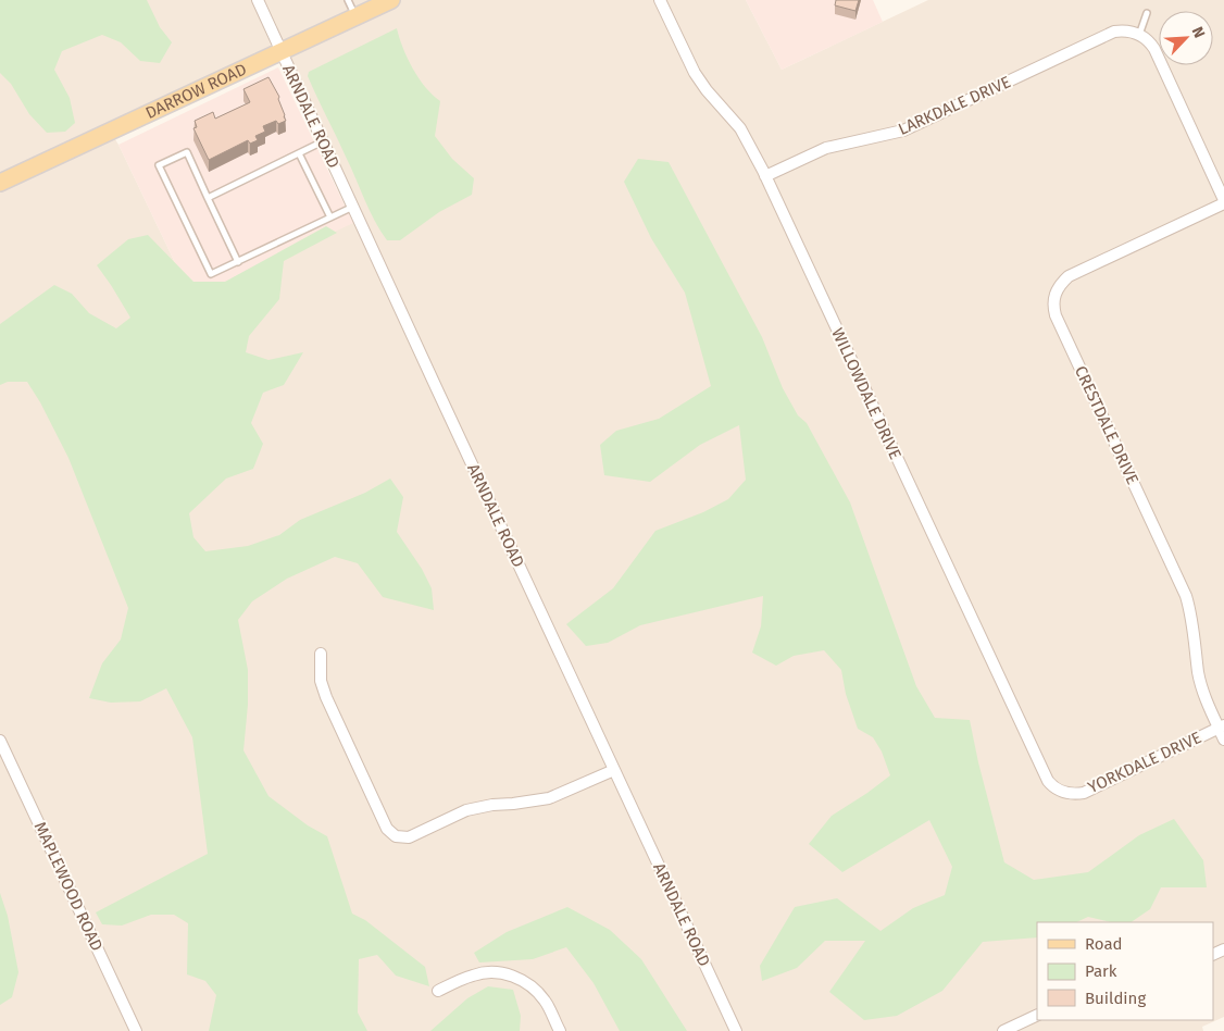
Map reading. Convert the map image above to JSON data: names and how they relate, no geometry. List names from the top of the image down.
{
  "streets": {
    "main road": ["DARROW ROAD"],
    "street": [
      "LARKDALE DRIVE",
      "ARNDALE ROAD",
      "WILLOWDALE DRIVE",
      "CRESTDALE DRIVE",
      "YORKDALE DRIVE",
      "MAPLEWOOD ROAD"
    ]
  },
  "crossings": [
    ["DARROW ROAD", "ARNDALE ROAD"],
    ["LARKDALE DRIVE", "WILLOWDALE DRIVE"],
    ["WILLOWDALE DRIVE", "YORKDALE DRIVE"],
    ["CRESTDALE DRIVE", "YORKDALE DRIVE"]
  ],
  "legend": ["Road", "Park", "Building"],
  "north": "top right"
}
